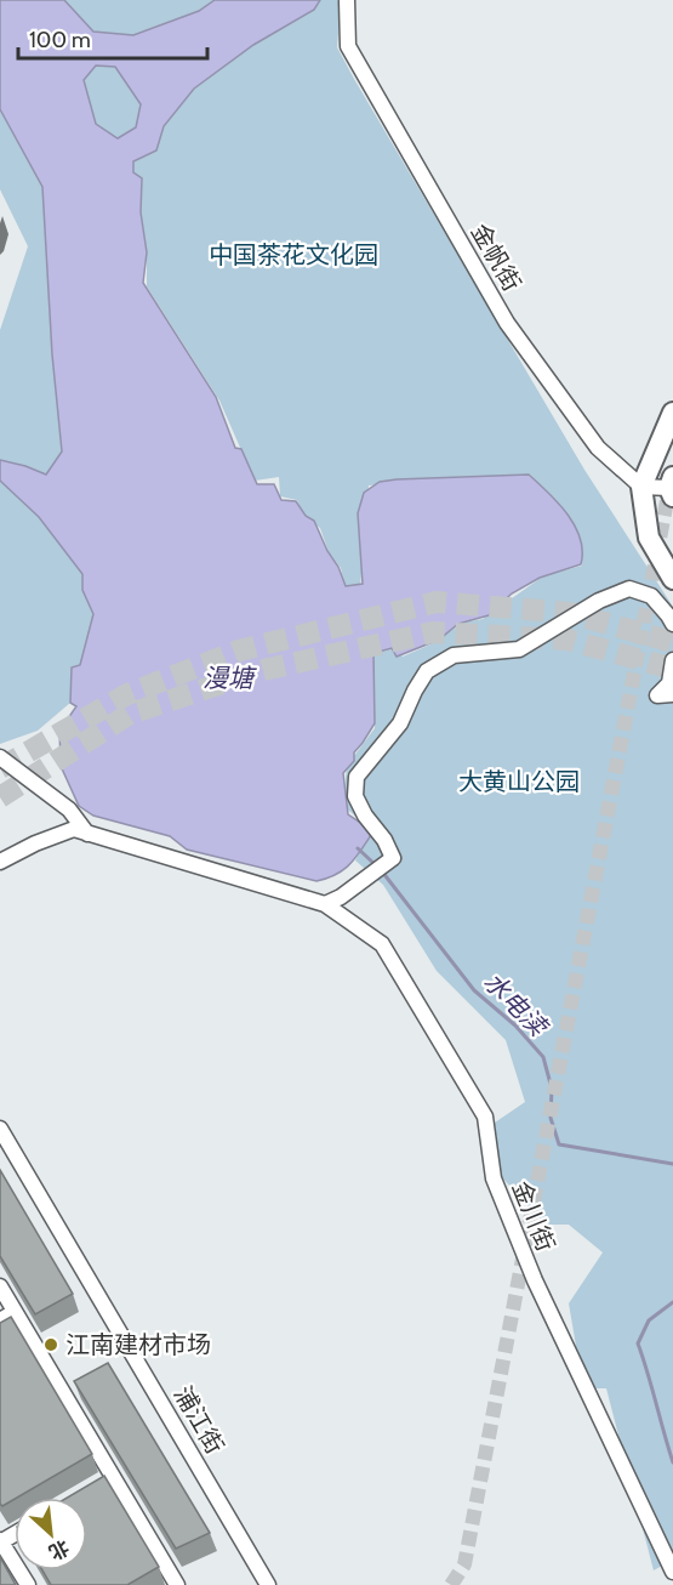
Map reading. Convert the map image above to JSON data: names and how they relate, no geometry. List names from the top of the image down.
{
  "streets": {
    "street": ["金帆街", "金川街", "浦江街"]
  },
  "water": ["漫塘", "水电渎"],
  "parks": ["中国茶花文化园", "大黄山公园"],
  "places": ["江南建材市场"],
  "scale_bar": "100 m",
  "north": "bottom right"
}
